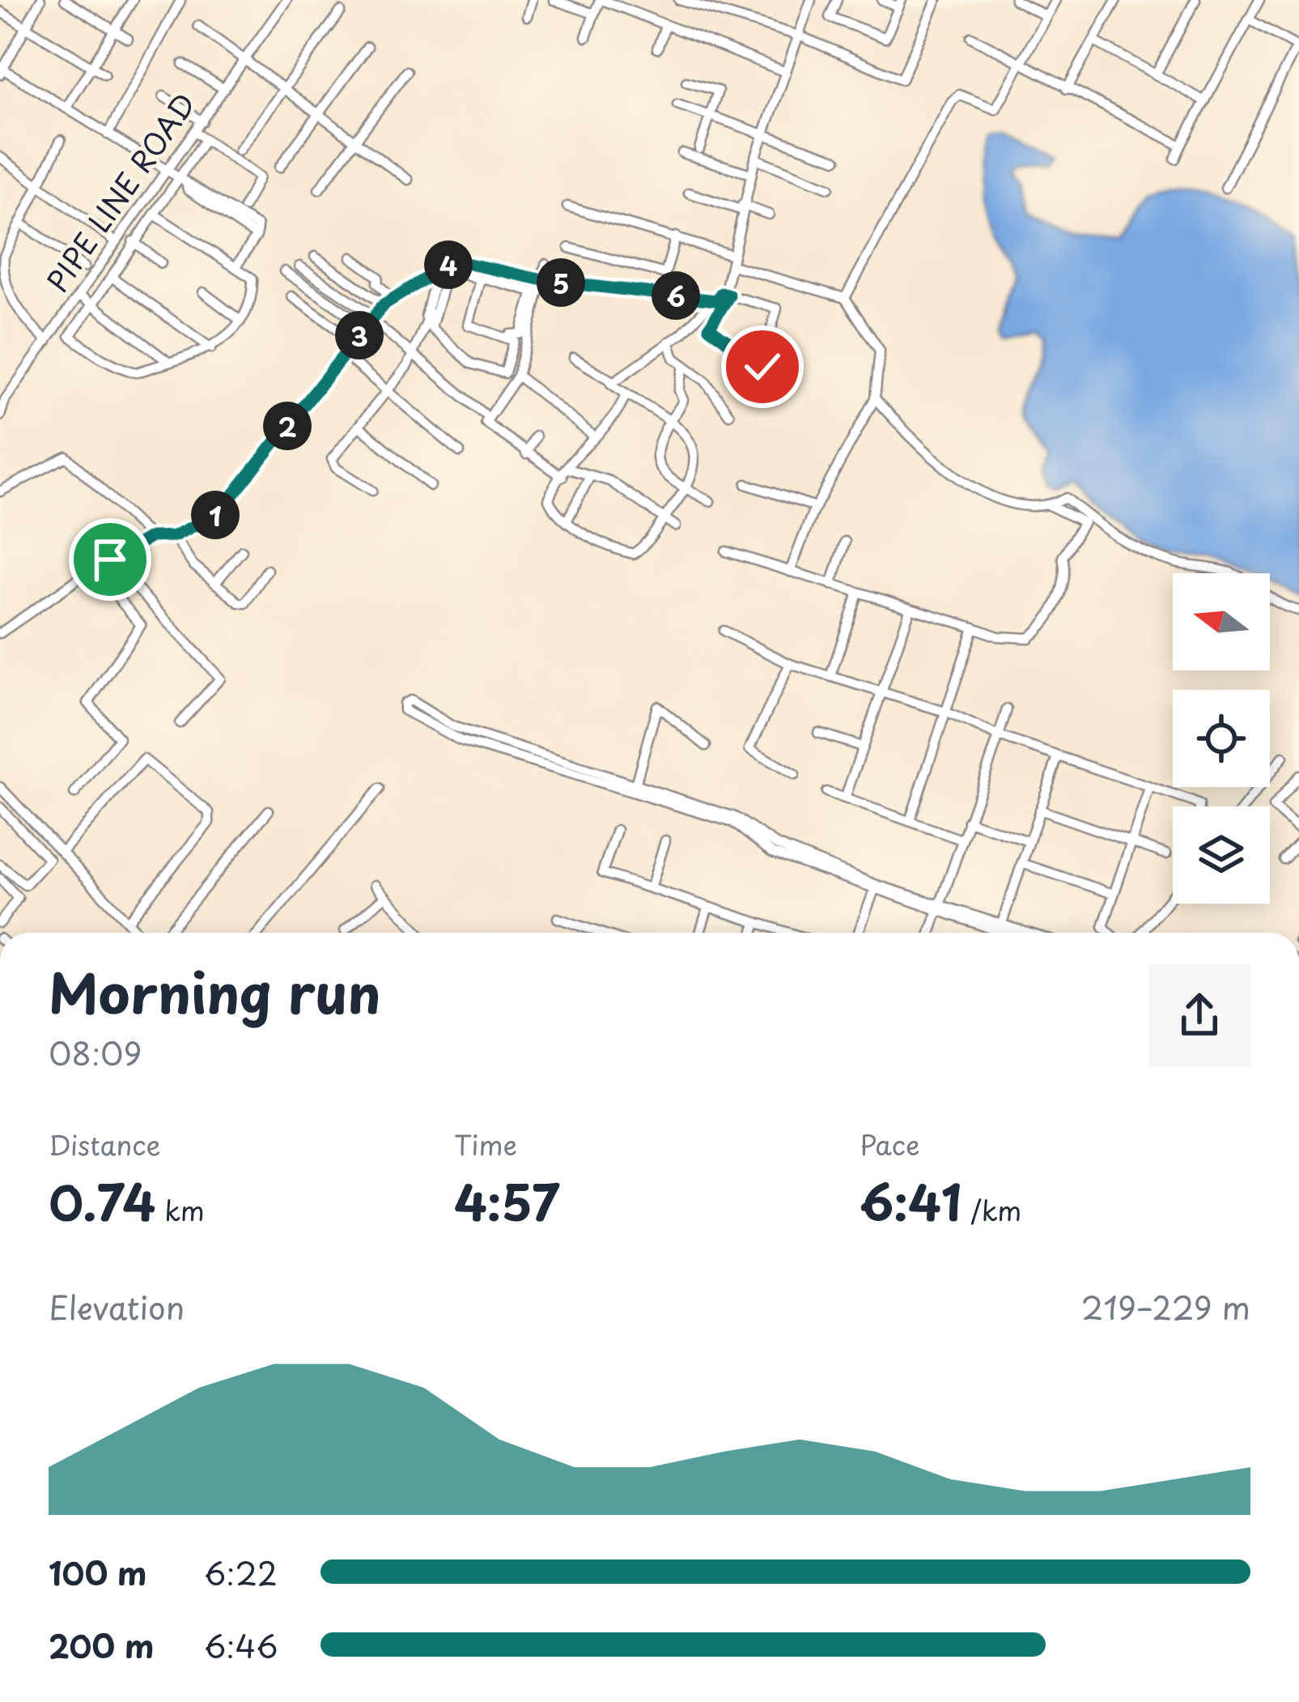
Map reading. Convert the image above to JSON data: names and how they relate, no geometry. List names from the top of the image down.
{
  "streets": {
    "street": ["PIPE LINE ROAD"]
  },
  "north": "left",
  "page": {
    "pins": [
      "4",
      "5",
      "6",
      "3",
      "2",
      "1"
    ],
    "heading": ["Morning run", "08:09"],
    "stats": [
      ["Distance", "0.74 km"],
      ["Time", "4:57"],
      ["Pace", "6:41 /km"]
    ],
    "chart": ["Elevation", "219–229 m"],
    "list": [
      {
        "name": "100 m",
        "note": "6:22"
      },
      {
        "name": "200 m",
        "note": "6:46"
      }
    ]
  }
}
